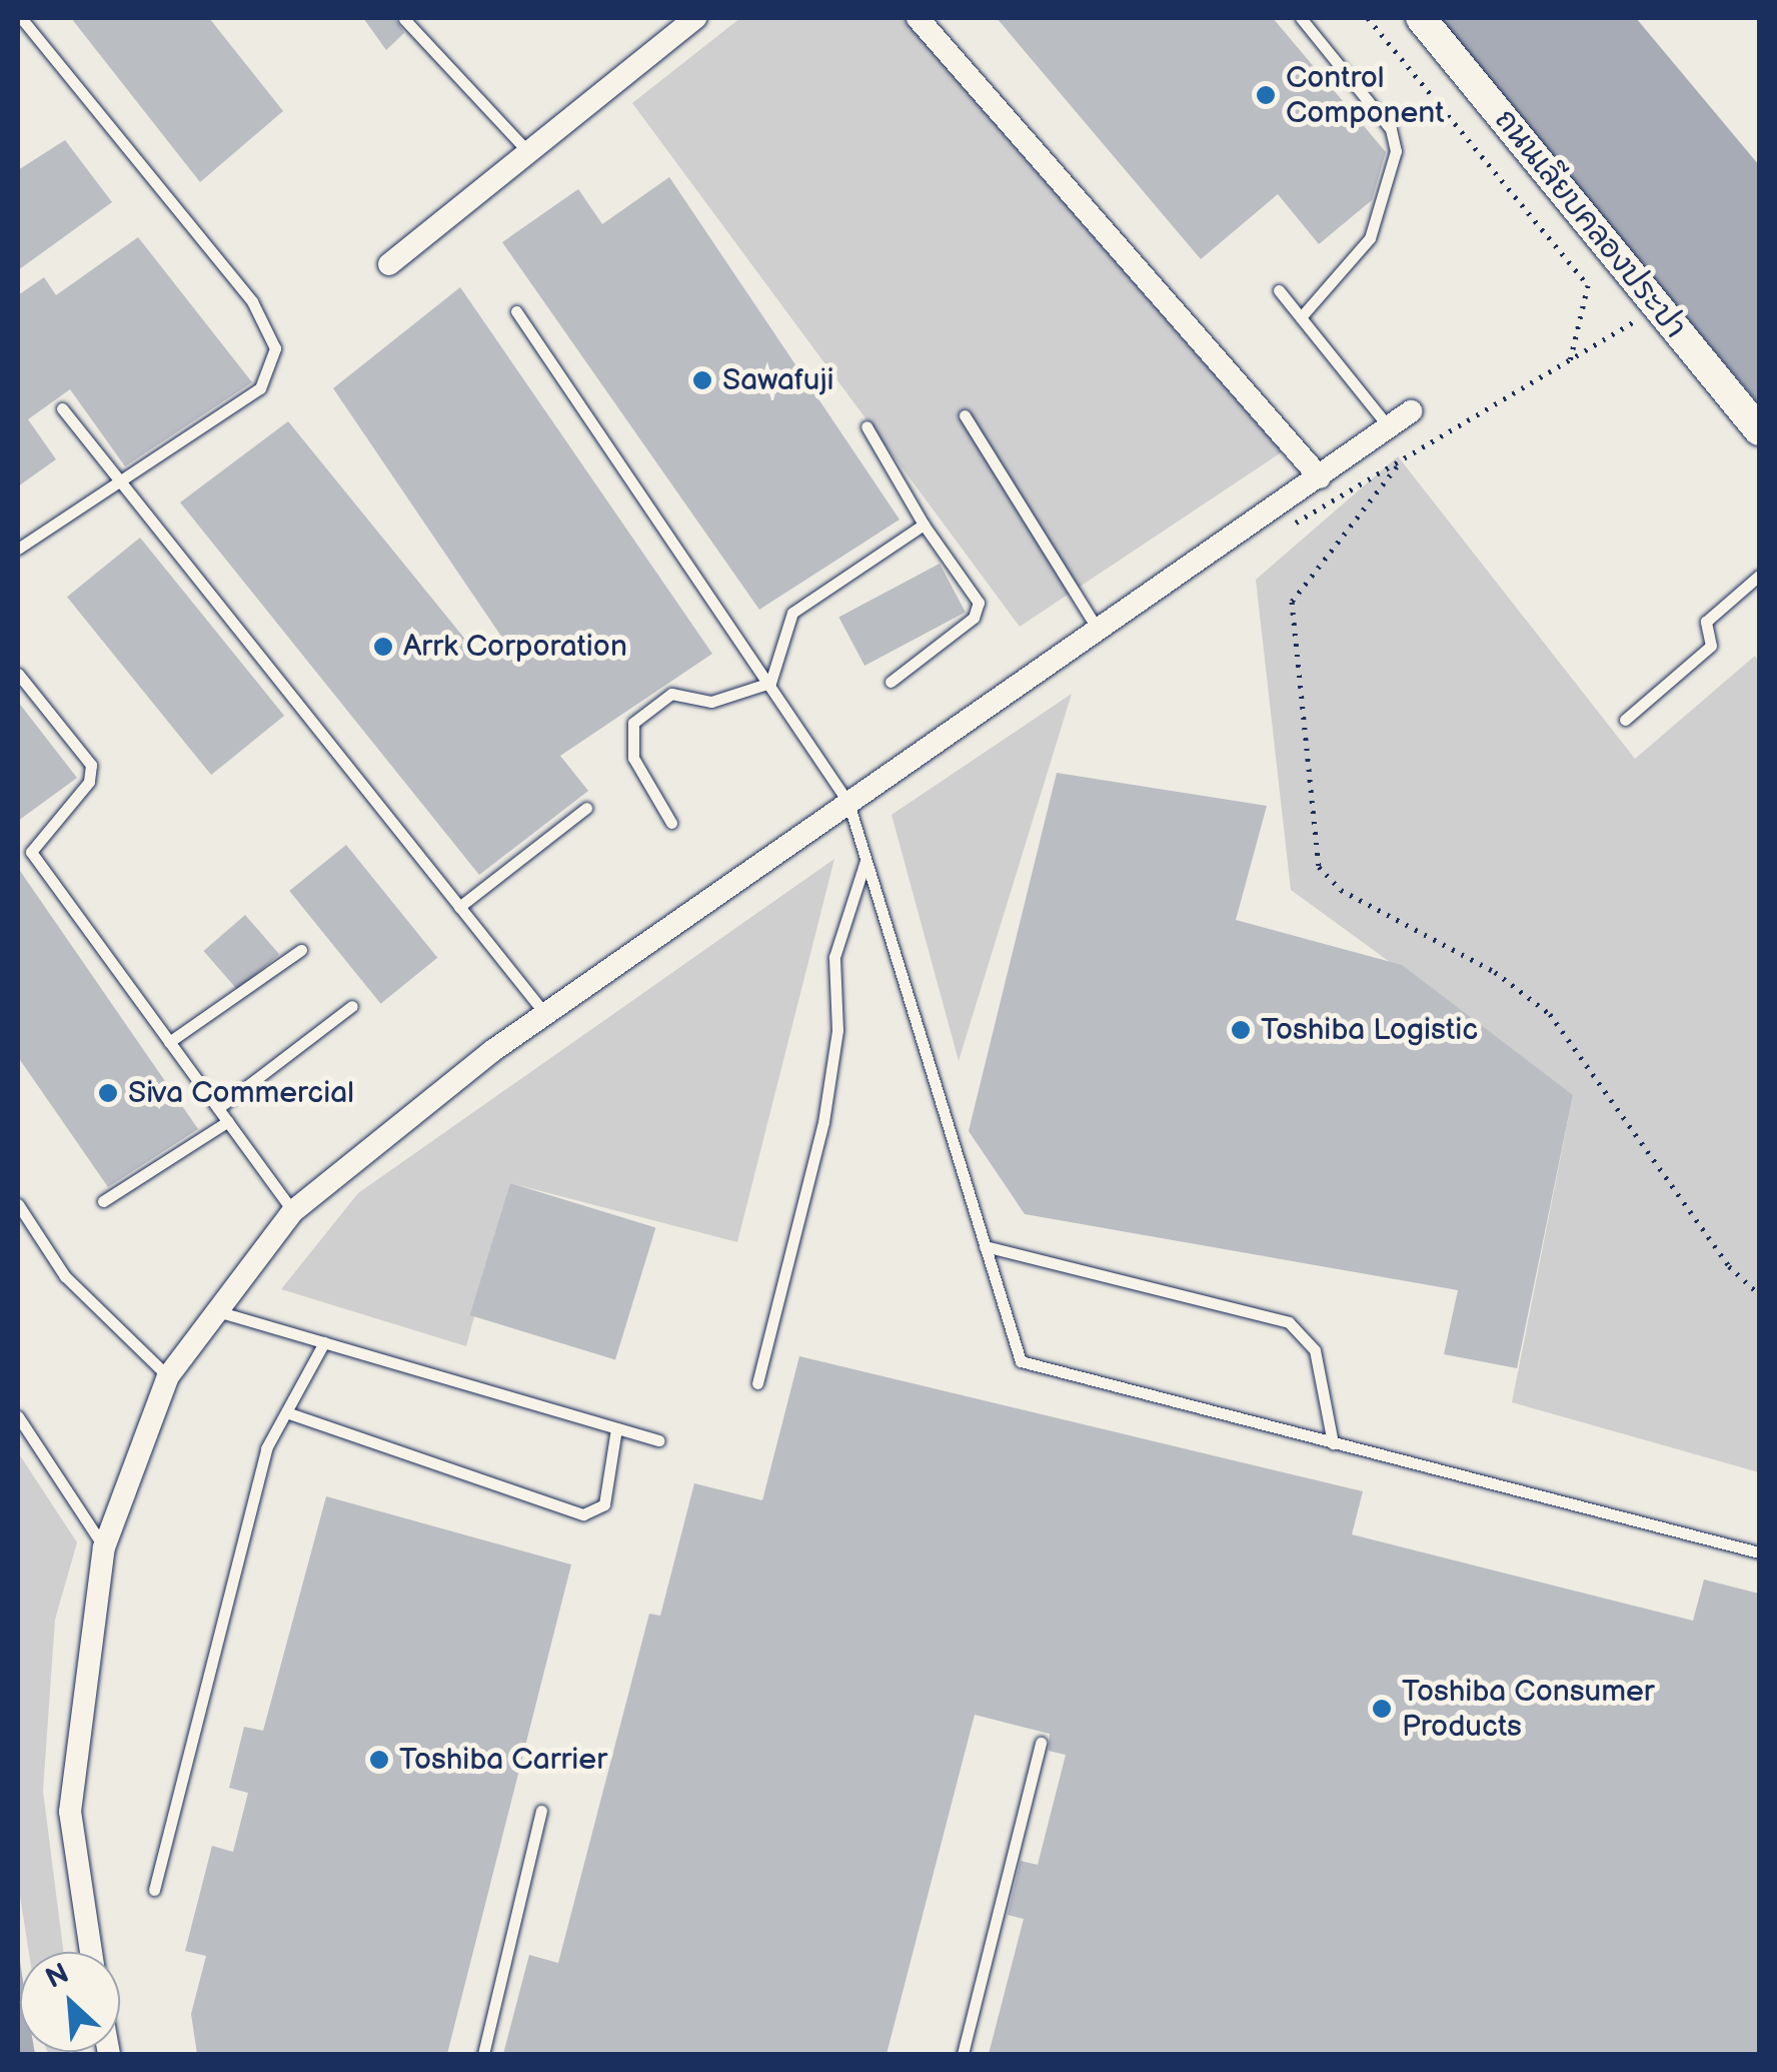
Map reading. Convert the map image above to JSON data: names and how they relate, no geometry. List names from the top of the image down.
{
  "streets": {
    "street": ["ถนนเลียบคลองประปา"]
  },
  "places": [
    "Control Component",
    "Sawafuji",
    "Arrk Corporation",
    "Toshiba Logistic",
    "Siva Commercial",
    "Toshiba Consumer Products",
    "Toshiba Carrier"
  ],
  "north": "top left"
}
